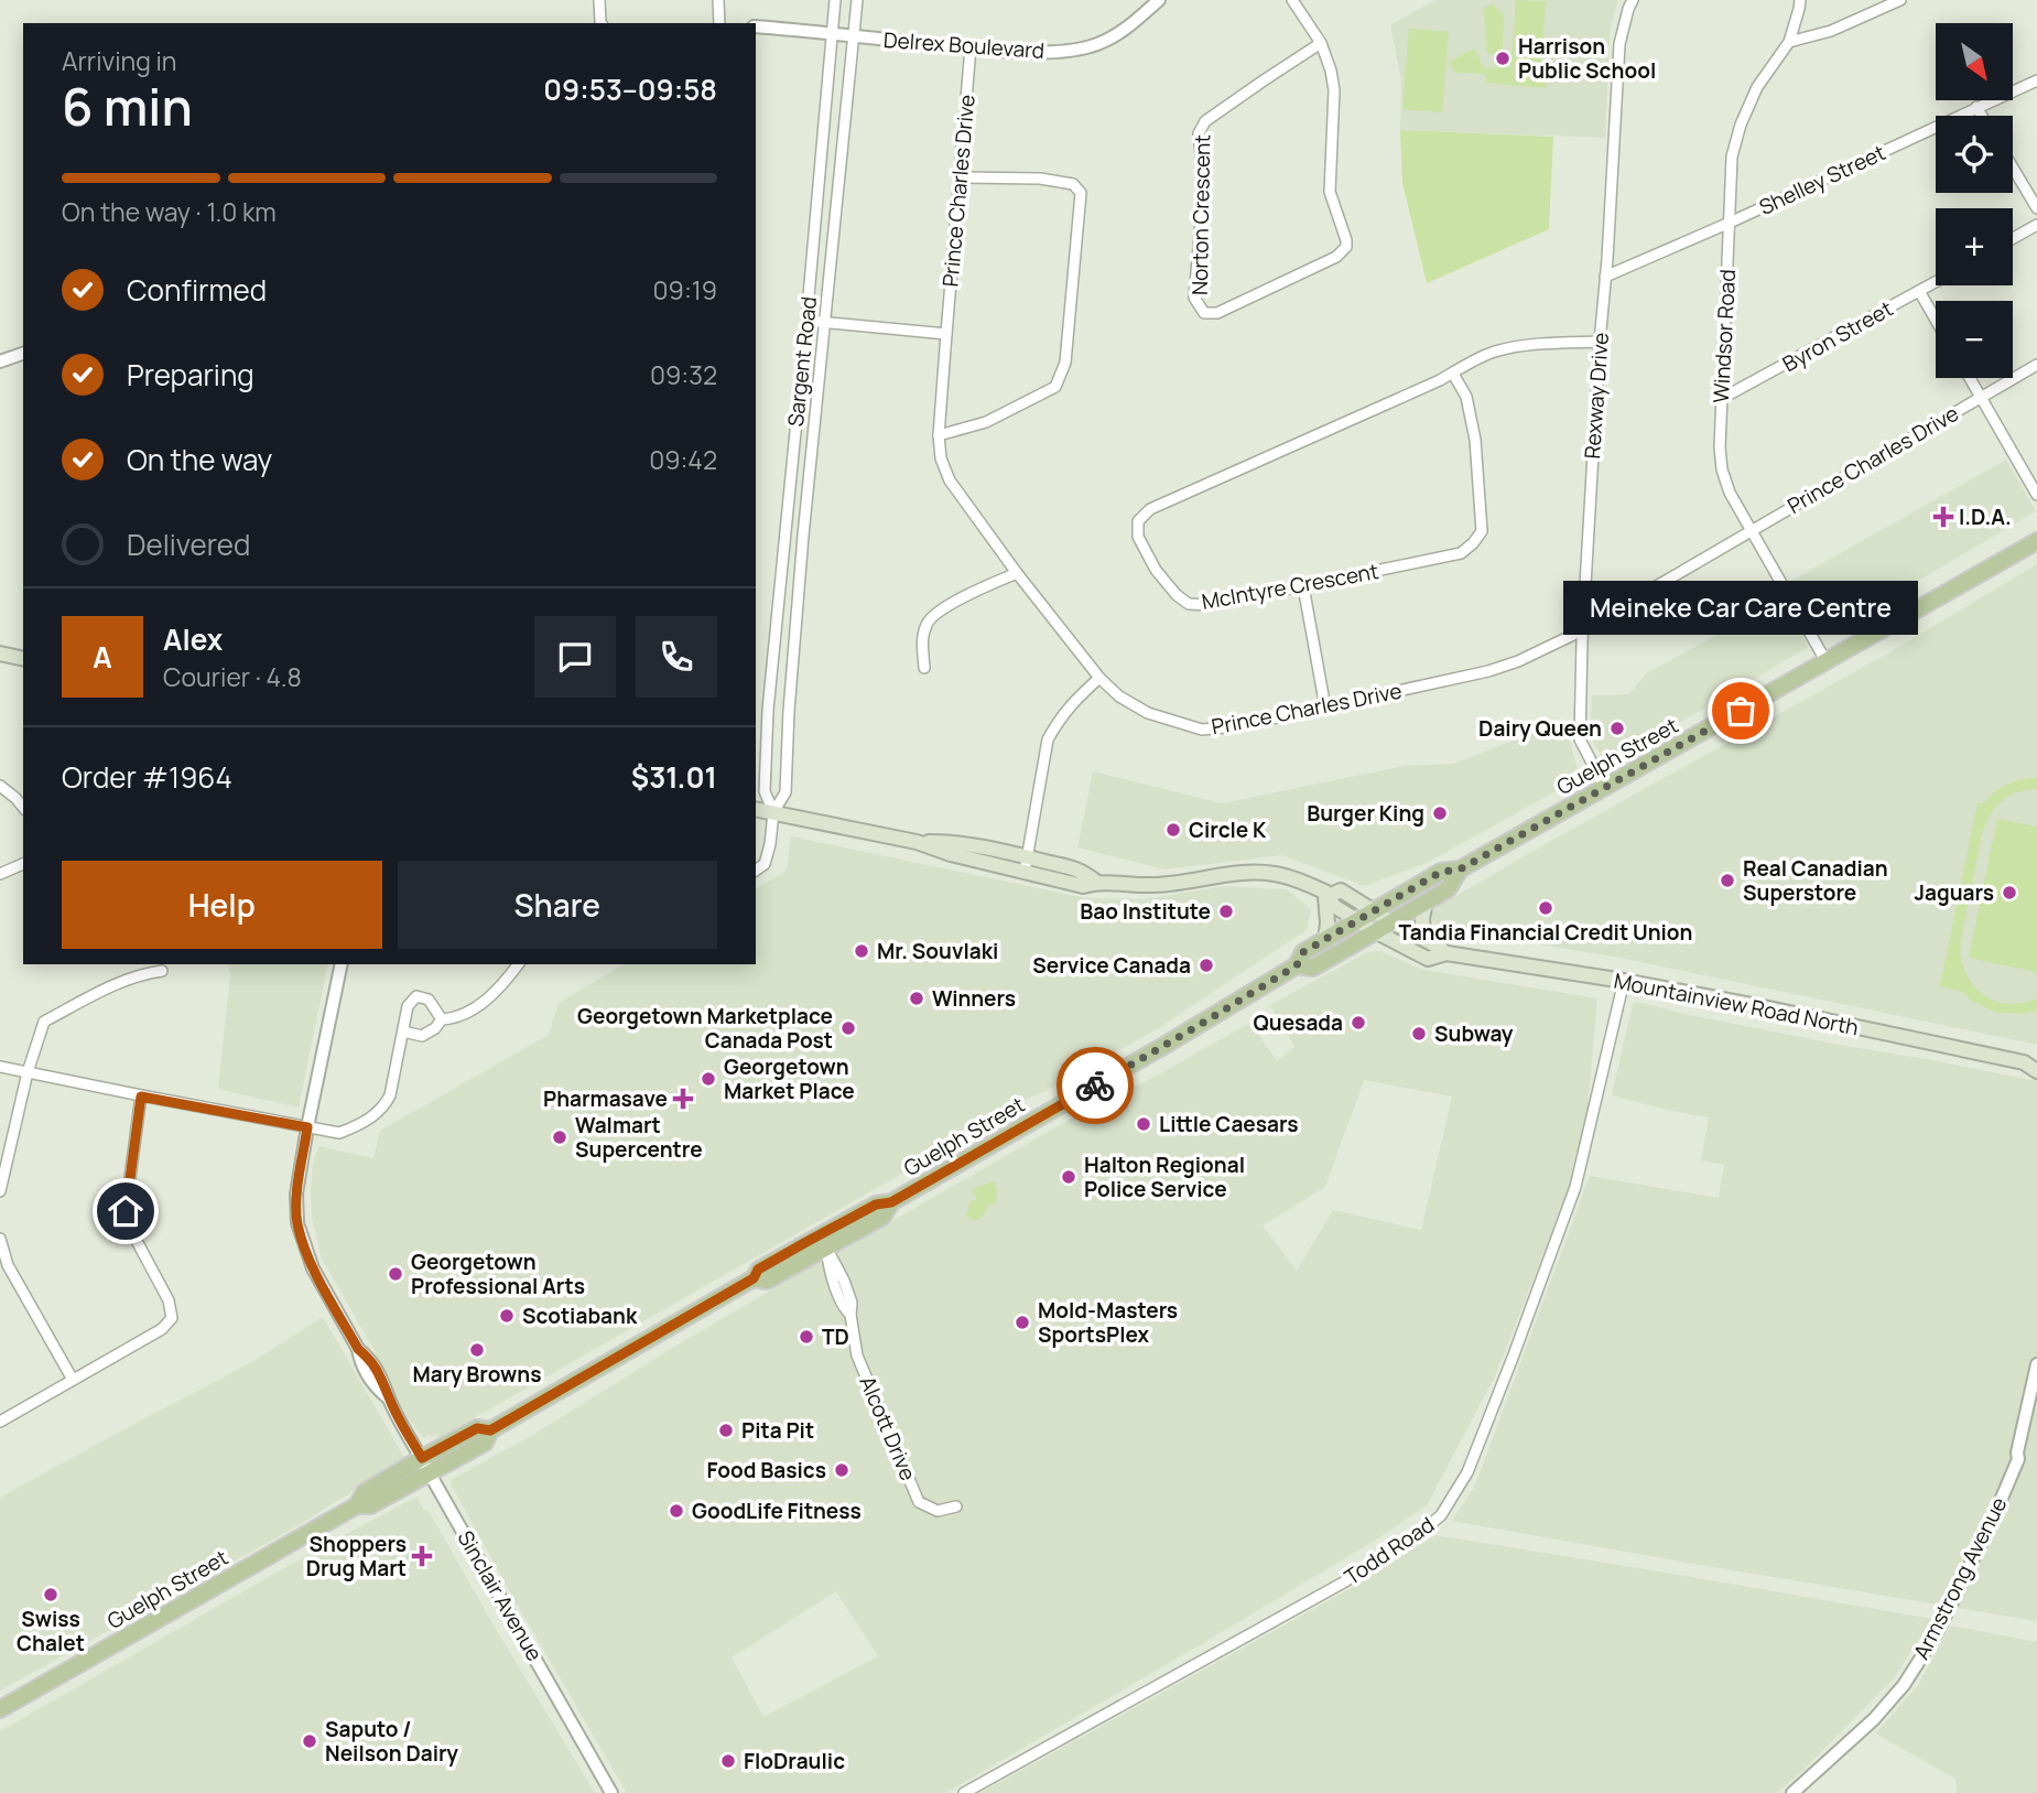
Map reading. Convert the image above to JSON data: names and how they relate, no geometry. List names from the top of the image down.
{
  "streets": {
    "main road": ["Guelph Street", "Mountainview Road North"],
    "street": [
      "Delrex Boulevard",
      "Shelley Street",
      "Prince Charles Drive",
      "Norton Crescent",
      "Windsor Road",
      "Byron Street",
      "Sargent Road",
      "Rexway Drive",
      "McIntyre Crescent",
      "Alcott Drive",
      "Todd Road",
      "Armstrong Avenue",
      "Sinclair Avenue"
    ]
  },
  "crossings": [
    ["Delrex Boulevard", "Prince Charles Drive"],
    ["Delrex Boulevard", "Sargent Road"],
    ["Shelley Street", "Windsor Road"],
    ["Shelley Street", "Rexway Drive"],
    ["Prince Charles Drive", "Windsor Road"],
    ["Prince Charles Drive", "Rexway Drive"],
    ["Windsor Road", "Byron Street"],
    ["Windsor Road", "Guelph Street"],
    ["Rexway Drive", "McIntyre Crescent"],
    ["Rexway Drive", "Guelph Street"],
    ["Guelph Street", "Mountainview Road North"],
    ["Guelph Street", "Alcott Drive"],
    ["Guelph Street", "Sinclair Avenue"],
    ["Mountainview Road North", "Todd Road"]
  ],
  "places": {
    "other": [
      "Harrison Public School",
      "Meineke Car Care Centre",
      "Dairy Queen",
      "Burger King",
      "Circle K",
      "Real Canadian Superstore",
      "Jaguars",
      "Tandia Financial Credit Union",
      "Bao Institute",
      "Mr. Souvlaki",
      "Service Canada",
      "Winners",
      "Quesada",
      "Georgetown Marketplace Canada Post",
      "Subway",
      "Georgetown Market Place",
      "Little Caesars",
      "Walmart Supercentre",
      "Halton Regional Police Service",
      "Georgetown Professional Arts",
      "Scotiabank",
      "Mold-Masters SportsPlex",
      "TD",
      "Mary Browns",
      "Pita Pit",
      "Food Basics",
      "GoodLife Fitness",
      "Swiss Chalet",
      "Saputo / Neilson Dairy",
      "FloDraulic"
    ],
    "health": ["I.D.A.", "Pharmasave", "Shoppers Drug Mart"]
  },
  "north": "bottom right",
  "page": {
    "map_buttons": ["+", "−"],
    "heading": ["6 min", "Arriving in", "09:53–09:58"],
    "panel": [
      "Alex",
      "Courier · 4.8",
      "Order #1964",
      "$31.01"
    ],
    "bar": "On the way · 1.0 km",
    "list": [
      ["Confirmed", "09:19"],
      ["Preparing", "09:32"],
      ["On the way", "09:42"],
      "Delivered"
    ],
    "bubble": "Meineke Car Care Centre",
    "round": "A",
    "buttons": ["Help", "Share"]
  }
}
